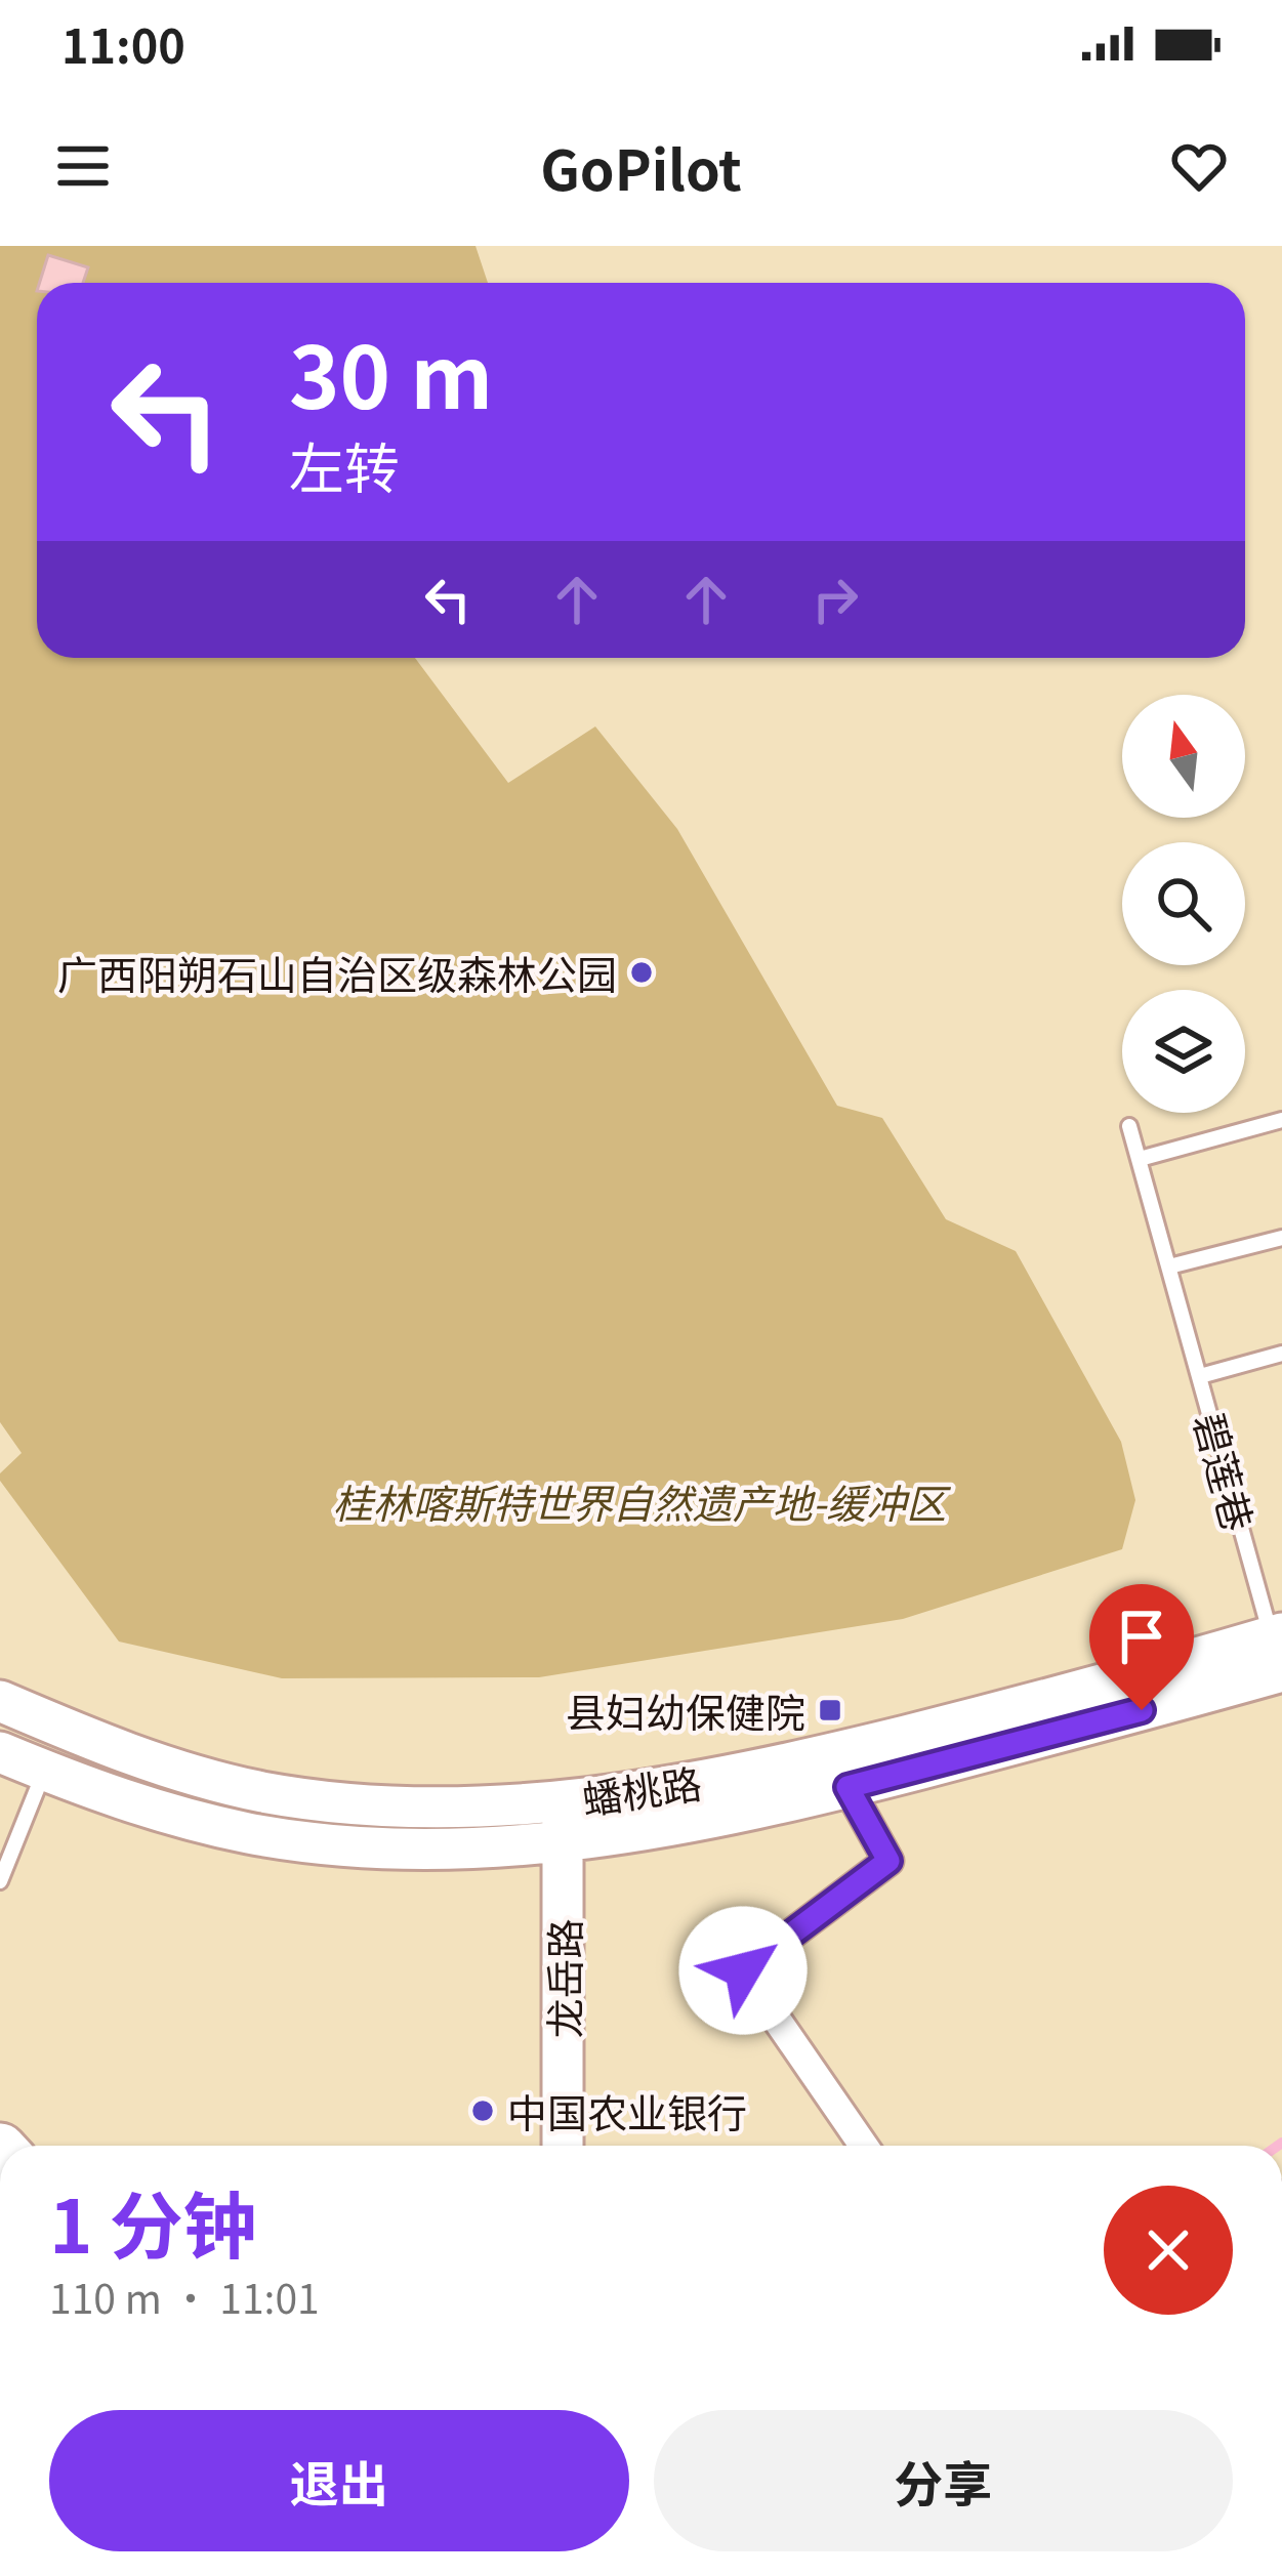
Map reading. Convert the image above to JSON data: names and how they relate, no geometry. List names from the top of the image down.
{
  "streets": {
    "main road": ["蟠桃路", "龙岳路"],
    "lane": ["碧莲巷"]
  },
  "crossings": [
    ["碧莲巷", "蟠桃路"],
    ["蟠桃路", "龙岳路"]
  ],
  "parks": ["桂林喀斯特世界自然遗产地-缓冲区"],
  "places": {
    "other": ["广西阳朔石山自治区级森林公园", "中国农业银行"],
    "transit": ["县妇幼保健院"]
  },
  "north": "top",
  "page": {
    "status": "11:00",
    "header": "GoPilot",
    "turn": ["30 m", "左转"],
    "heading": ["1 分钟", "110 m · 11:01"],
    "buttons": ["退出", "分享"]
  }
}
